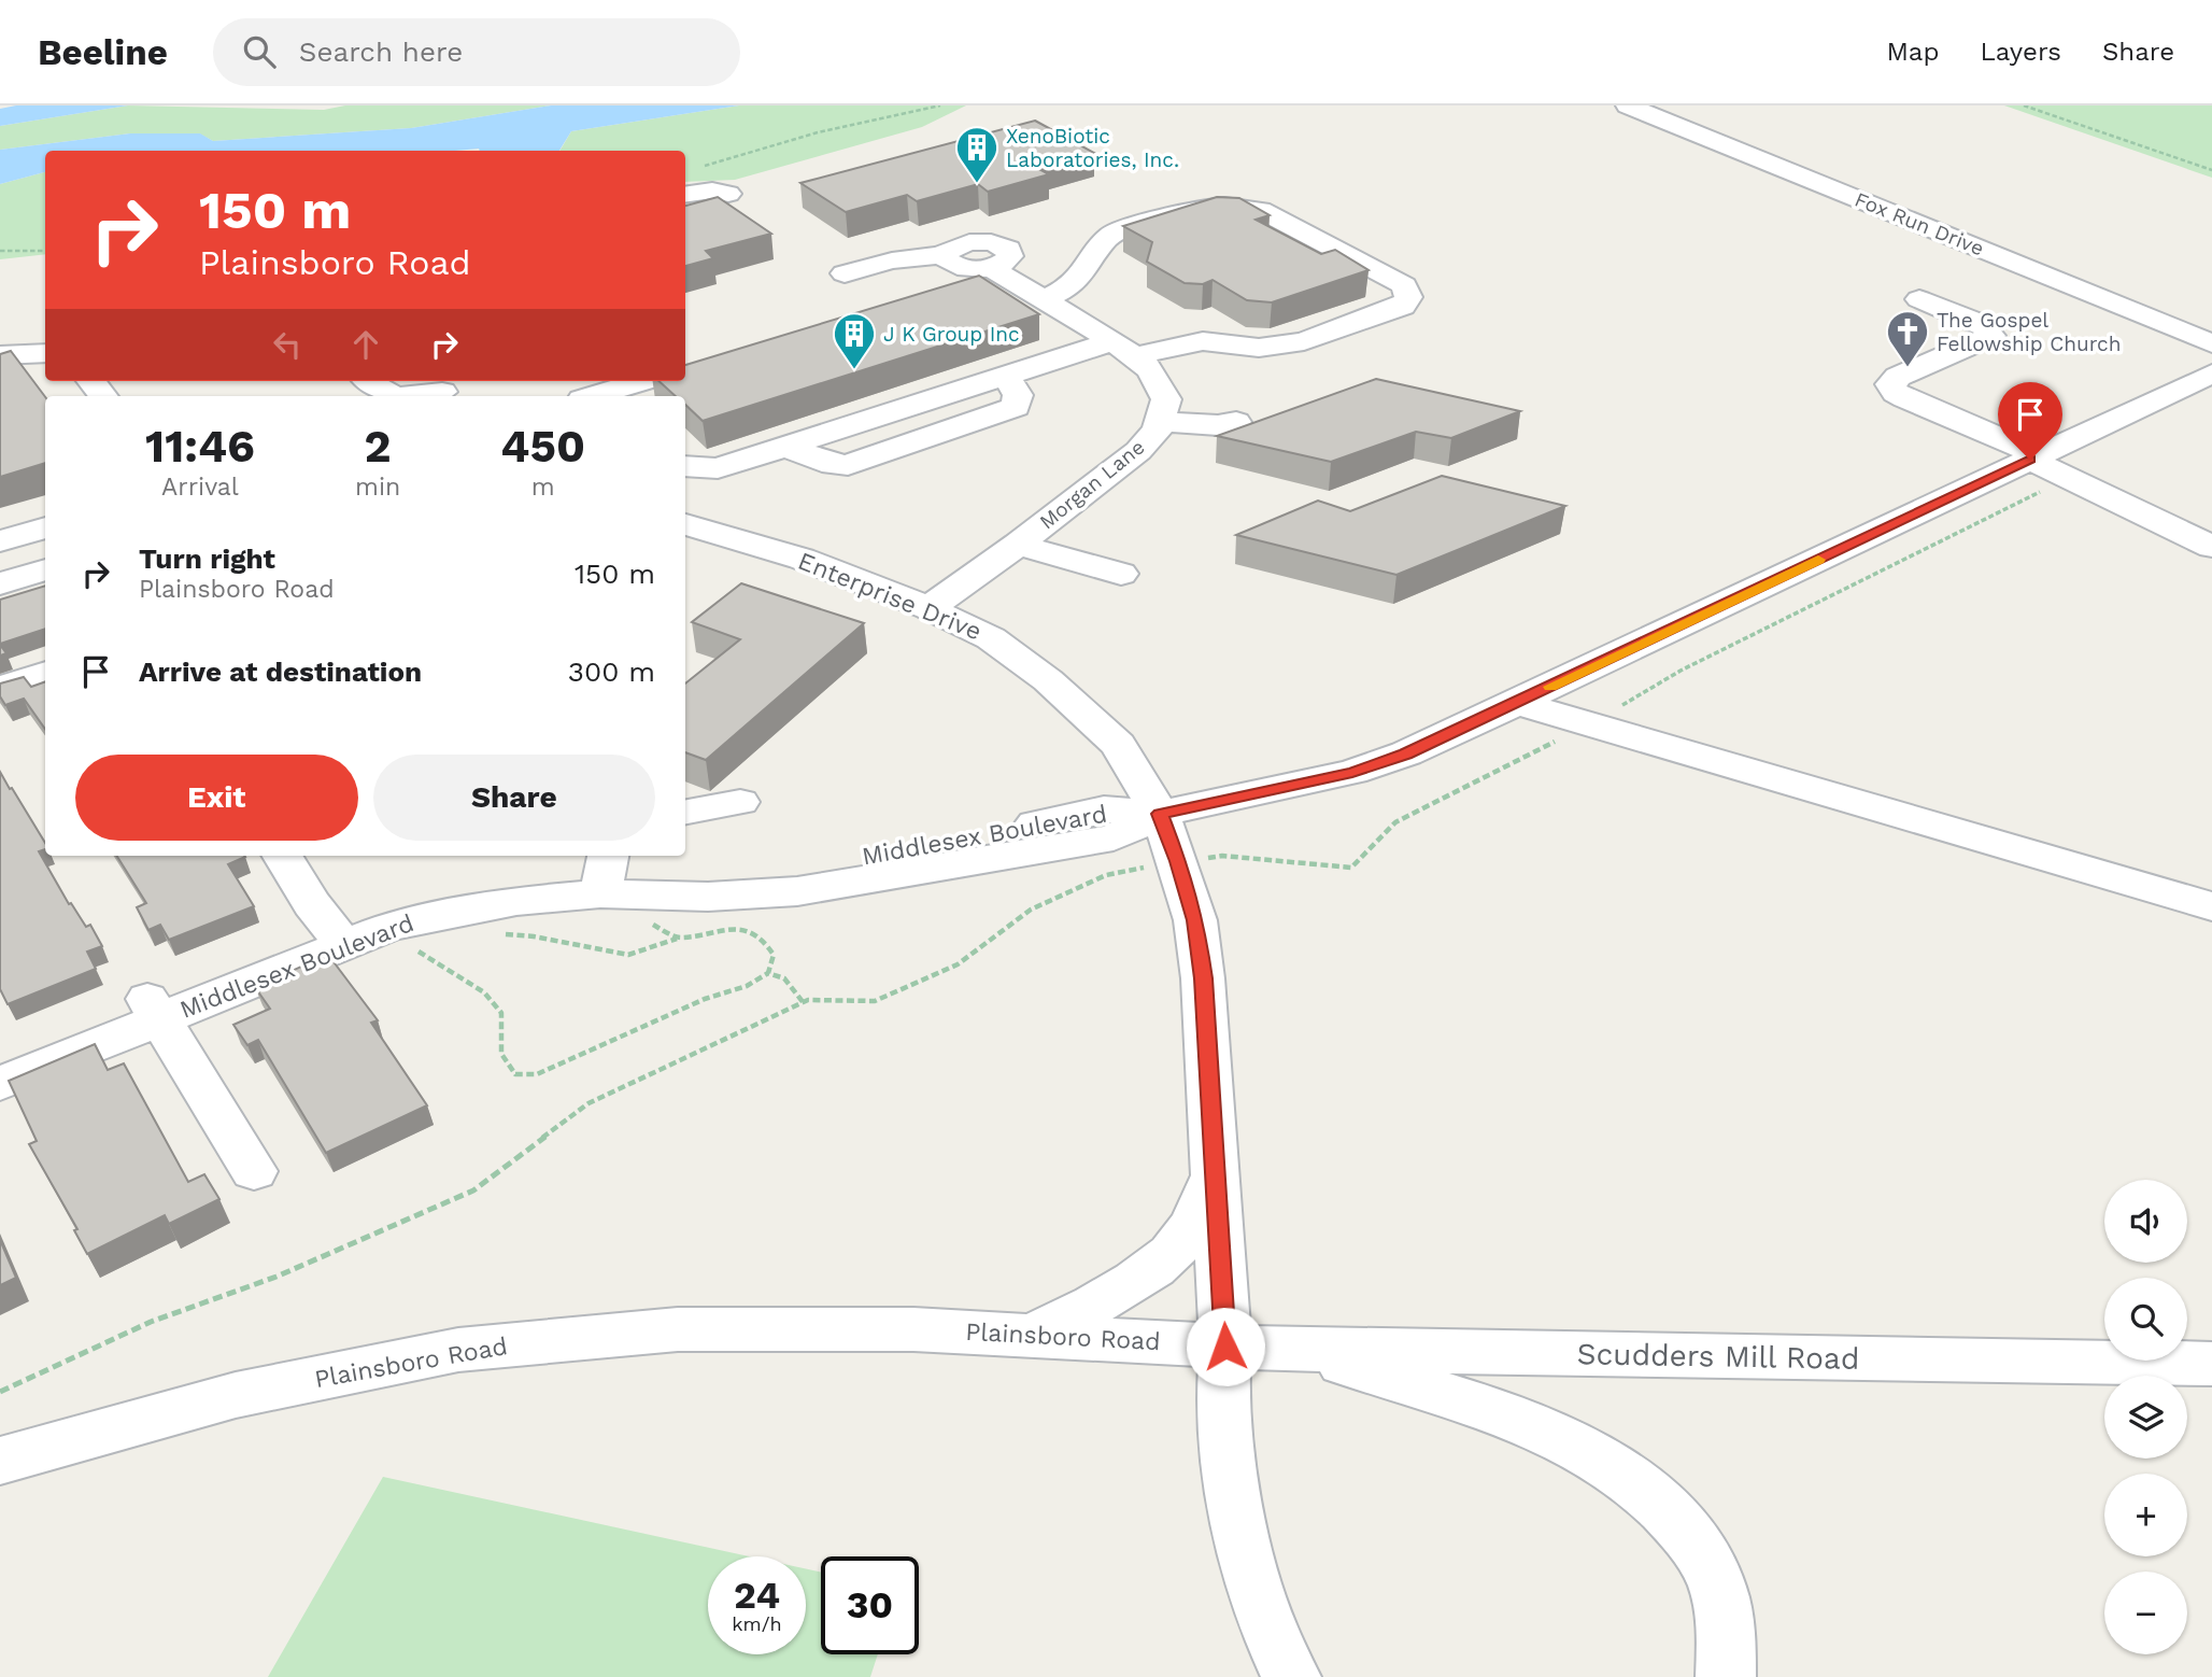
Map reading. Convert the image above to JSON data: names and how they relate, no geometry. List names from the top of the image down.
{
  "streets": {
    "street": [
      "Fox Run Drive",
      "Morgan Lane",
      "Enterprise Drive",
      "Middlesex Boulevard",
      "Plainsboro Road",
      "Scudders Mill Road"
    ]
  },
  "crossings": [
    ["Morgan Lane", "Enterprise Drive"],
    ["Enterprise Drive", "Middlesex Boulevard"],
    ["Plainsboro Road", "Scudders Mill Road"]
  ],
  "places": {
    "building": ["XenoBiotic Laboratories, Inc.", "J K Group Inc"],
    "church": ["The Gospel Fellowship Church"]
  },
  "page": {
    "header": "Beeline",
    "search": "Search here",
    "nav": ["Map", "Layers", "Share"],
    "turn": ["150 m", "Plainsboro Road"],
    "eta": [
      "11:46",
      "Arrival",
      "2",
      "min",
      "450",
      "m"
    ],
    "list": [
      {
        "name": "Turn right",
        "note": "Plainsboro Road",
        "value": "150 m"
      },
      {
        "name": "Arrive at destination",
        "value": "300 m"
      }
    ],
    "buttons": ["Exit", "Share"],
    "map_buttons": ["+", "−"],
    "speed": "24 km/h",
    "limit": "30"
  }
}
